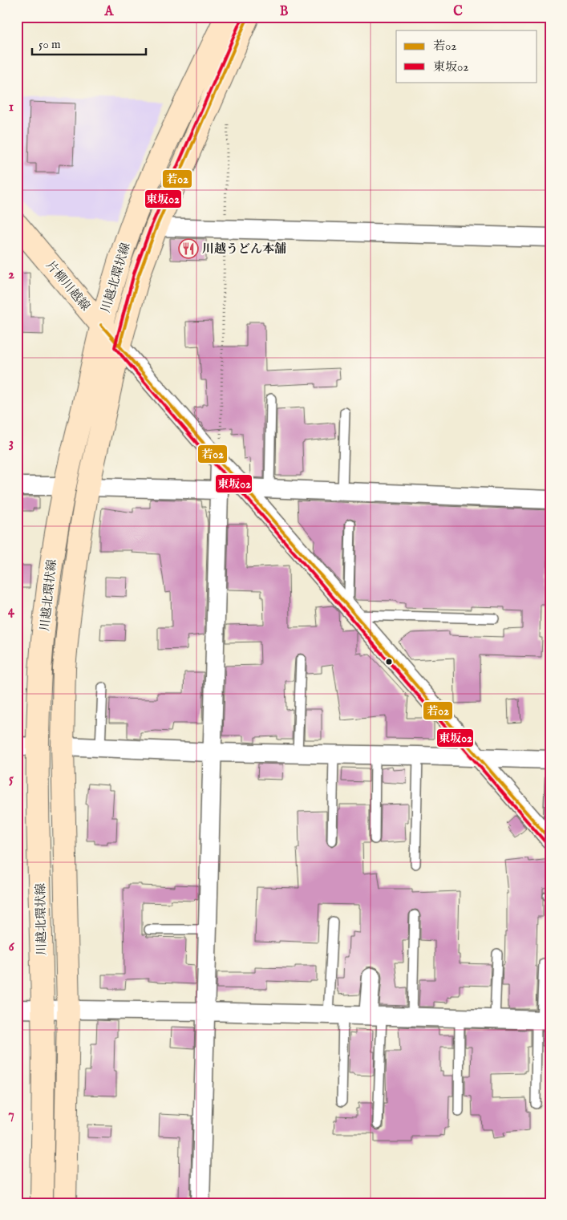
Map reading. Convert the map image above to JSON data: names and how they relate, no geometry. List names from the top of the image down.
{
  "streets": {
    "main road": ["川越北環状線", "片柳川越線"]
  },
  "crossings": [
    ["川越北環状線", "片柳川越線"]
  ],
  "places": {
    "restaurant": ["川越うどん本舗"]
  },
  "lines": ["transit line 若02", "transit line 東坂02"],
  "legend": ["若02", "東坂02"],
  "scale_bar": "50 m",
  "grid": {
    "columns": ["A", "B", "C"],
    "rows": [
      "1",
      "2",
      "3",
      "4",
      "5",
      "6",
      "7"
    ]
  }
}
